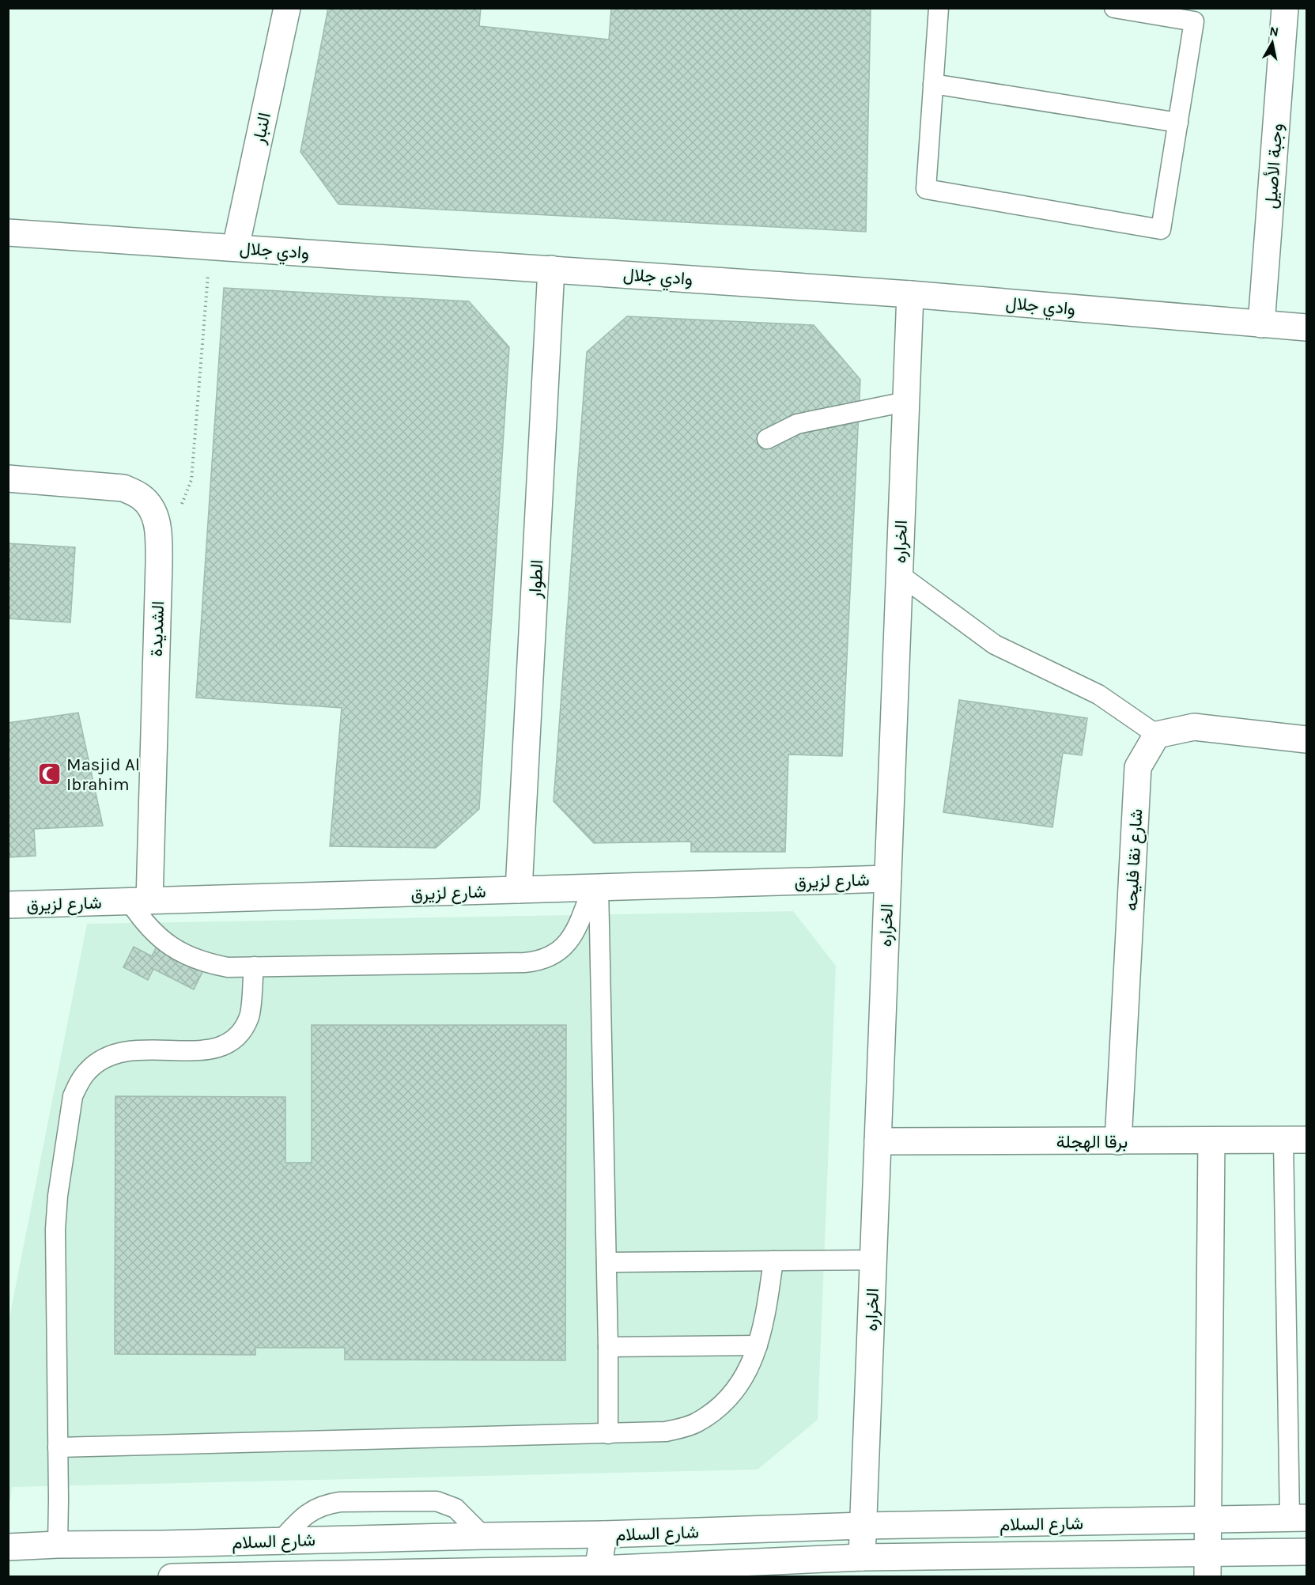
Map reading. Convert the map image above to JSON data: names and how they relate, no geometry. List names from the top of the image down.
{
  "streets": {
    "street": [
      "النبار",
      "وجبة الأصيل",
      "وادي جلال",
      "الخراره",
      "الطوار",
      "الشديدة",
      "شارع نقا فليحه",
      "شارع لزيرق",
      "برقا الهجلة",
      "شارع السلام"
    ]
  },
  "crossings": [
    ["النبار", "وادي جلال"],
    ["وجبة الأصيل", "وادي جلال"],
    ["وادي جلال", "الخراره"],
    ["وادي جلال", "الطوار"],
    ["الخراره", "شارع لزيرق"],
    ["الخراره", "برقا الهجلة"],
    ["الخراره", "شارع السلام"],
    ["الطوار", "شارع لزيرق"],
    ["الشديدة", "شارع لزيرق"],
    ["شارع نقا فليحه", "برقا الهجلة"]
  ],
  "places": {
    "mosque": ["Masjid Al Ibrahim"]
  },
  "north": "top"
}
